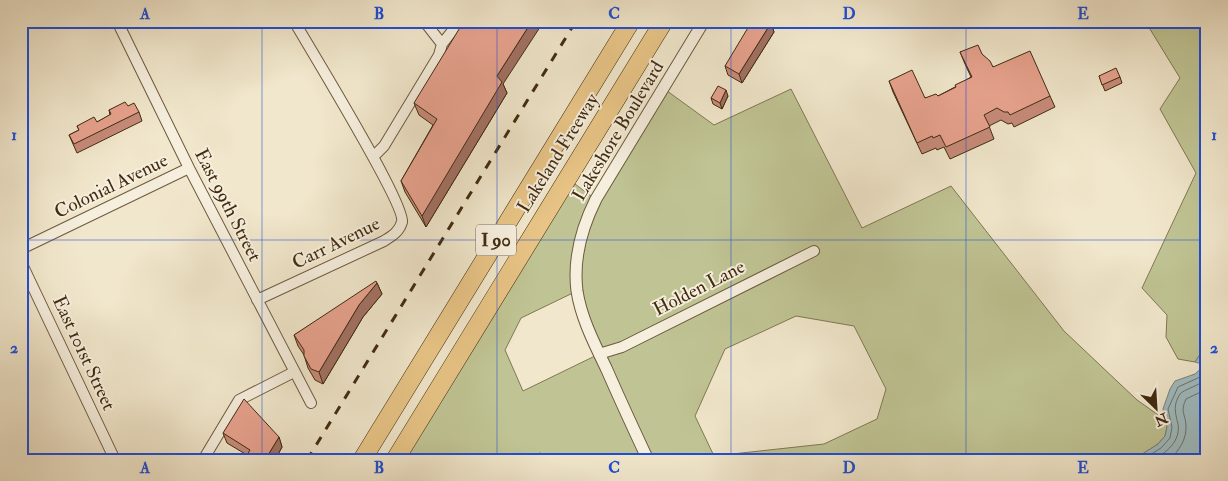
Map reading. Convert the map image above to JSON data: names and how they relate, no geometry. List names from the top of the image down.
{
  "streets": {
    "highway": ["Lakeland Freeway", "I 90"],
    "street": [
      "Lakeshore Boulevard",
      "Colonial Avenue",
      "East 99th Street",
      "Carr Avenue",
      "Holden Lane",
      "East 101st Street"
    ]
  },
  "crossings": [
    ["Lakeshore Boulevard", "Holden Lane"],
    ["Colonial Avenue", "East 99th Street"],
    ["East 99th Street", "Carr Avenue"]
  ],
  "north": "bottom right",
  "grid": {
    "columns": [
      "A",
      "B",
      "C",
      "D",
      "E"
    ],
    "rows": ["1", "2"]
  }
}
